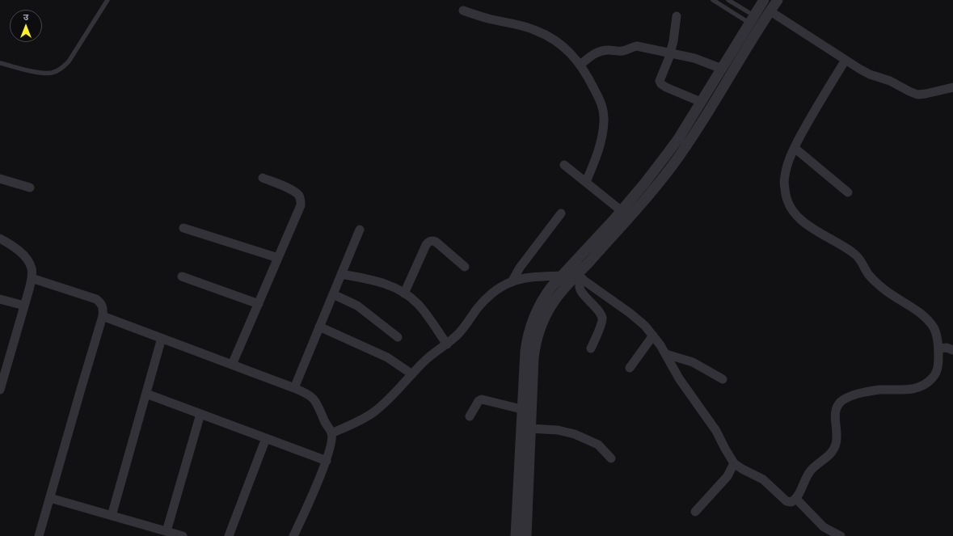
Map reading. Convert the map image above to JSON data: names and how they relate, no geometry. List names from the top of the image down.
{
  "north": "top"
}
